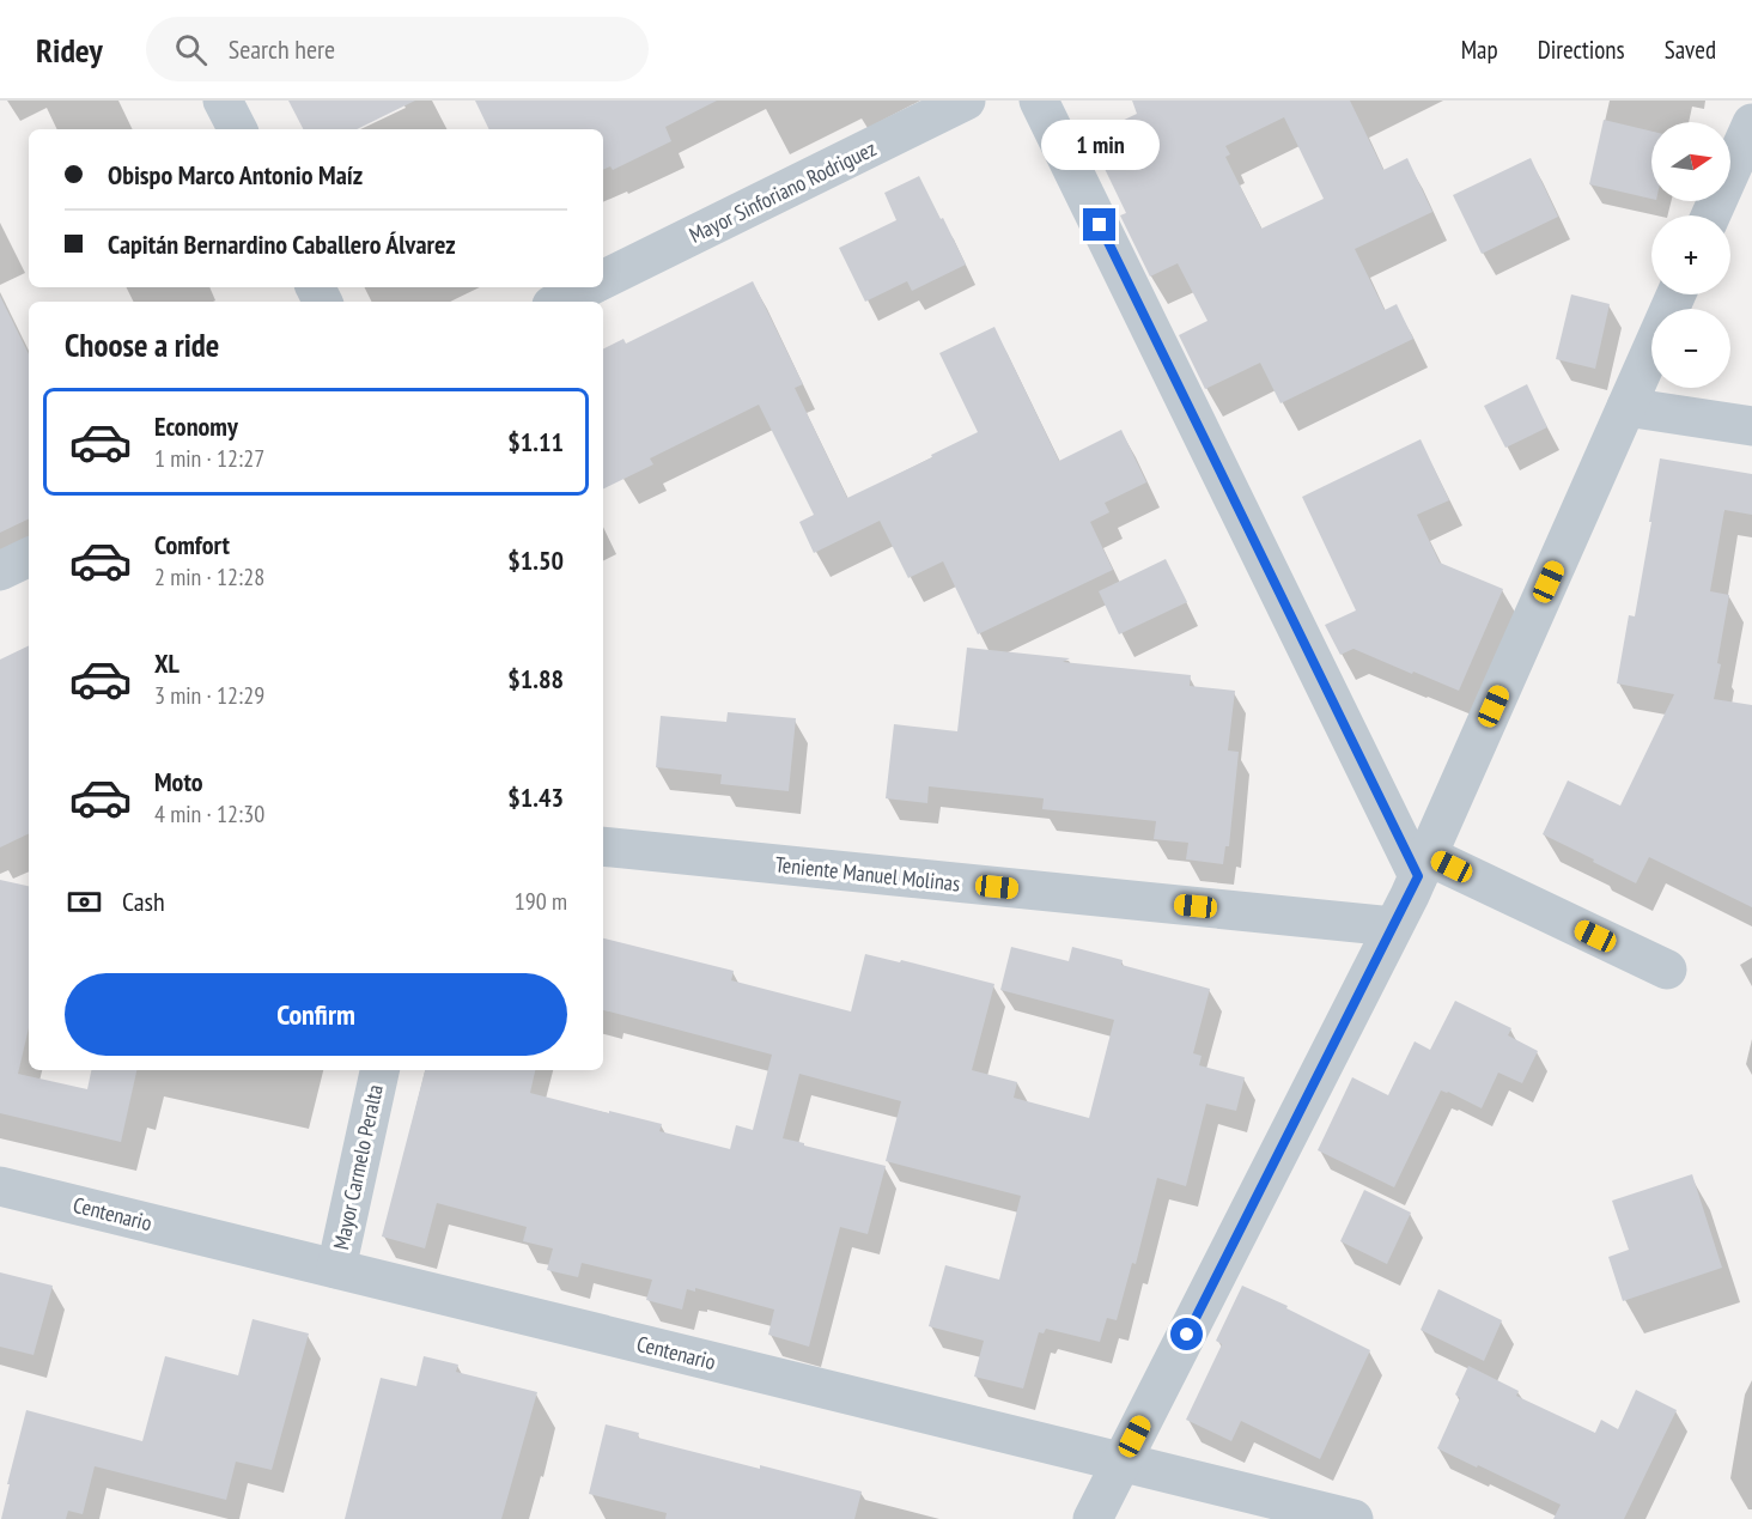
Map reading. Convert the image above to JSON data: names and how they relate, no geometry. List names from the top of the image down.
{
  "streets": {
    "street": [
      "Mayor Sinforiano Rodriguez",
      "Teniente Manuel Molinas",
      "Mayor Carmelo Peralta",
      "Centenario"
    ]
  },
  "crossings": [
    ["Mayor Carmelo Peralta", "Centenario"]
  ],
  "north": "right",
  "page": {
    "header": "Ridey",
    "search": "Search here",
    "nav": ["Map", "Directions", "Saved"],
    "bubble": "1 min",
    "map_buttons": ["+", "−"],
    "banner": ["Obispo Marco Antonio Maíz", "Capitán Bernardino Caballero Álvarez"],
    "heading": "Choose a ride",
    "list": [
      {
        "name": "Economy",
        "note": "1 min · 12:27",
        "value": "$1.11"
      },
      {
        "name": "Comfort",
        "note": "2 min · 12:28",
        "value": "$1.50"
      },
      {
        "name": "XL",
        "note": "3 min · 12:29",
        "value": "$1.88"
      },
      {
        "name": "Moto",
        "note": "4 min · 12:30",
        "value": "$1.43"
      }
    ],
    "pay": ["Cash", "190 m"],
    "buttons": "Confirm"
  }
}
